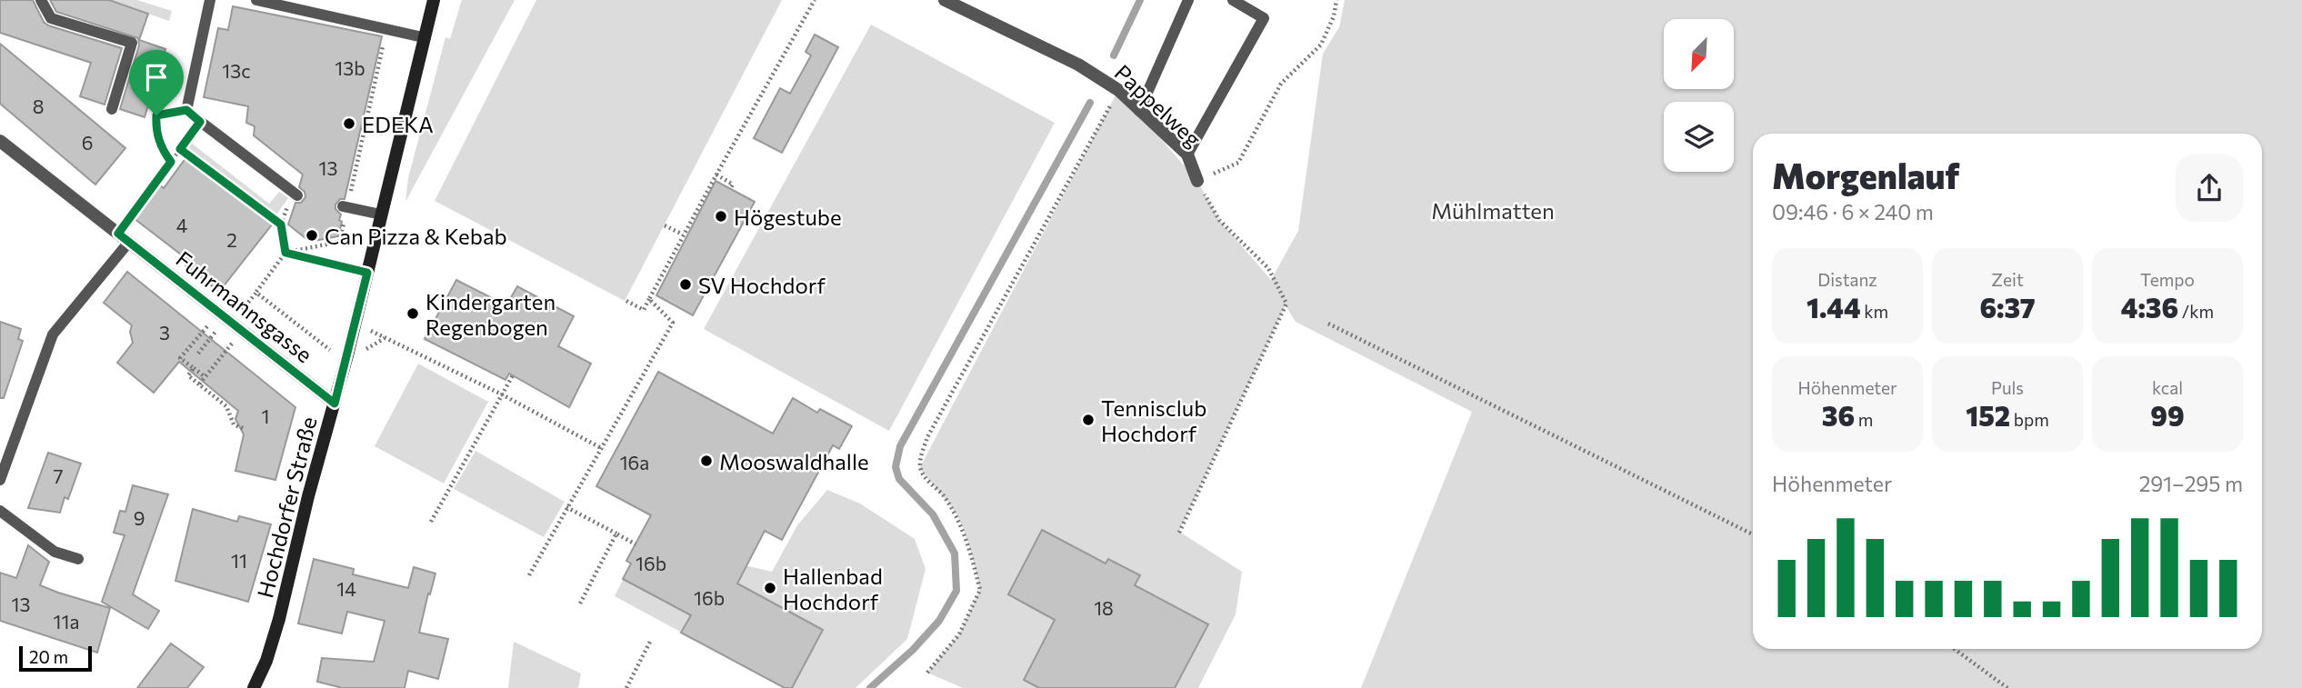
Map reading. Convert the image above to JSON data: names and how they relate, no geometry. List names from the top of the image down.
{
  "streets": {
    "street": ["Pappelweg", "Fuhrmannsgasse", "Hochdorfer Straße"]
  },
  "crossings": [
    ["Fuhrmannsgasse", "Hochdorfer Straße"]
  ],
  "parks": ["Mühlmatten"],
  "places": [
    "EDEKA",
    "Högestube",
    "Can Pizza & Kebab",
    "SV Hochdorf",
    "Kindergarten Regenbogen",
    "Tennisclub Hochdorf",
    "Mooswaldhalle",
    "Hallenbad Hochdorf"
  ],
  "house_numbers": [
    "13b",
    "13c",
    "8",
    "6",
    "13",
    "4",
    "2",
    "3",
    "1",
    "16a",
    "7",
    "9",
    "11",
    "16b",
    "14",
    "16b",
    "13",
    "18",
    "11a"
  ],
  "scale_bar": "20 m",
  "north": "bottom left",
  "page": {
    "heading": ["Morgenlauf", "09:46 · 6 × 240 m"],
    "stats": [
      ["Distanz", "1.44 km"],
      ["Zeit", "6:37"],
      ["Tempo", "4:36 /km"],
      ["Höhenmeter", "36 m"],
      ["Puls", "152 bpm"],
      ["kcal", "99"]
    ],
    "chart": ["Höhenmeter", "291–295 m"],
    "scale": "20 m"
  }
}
